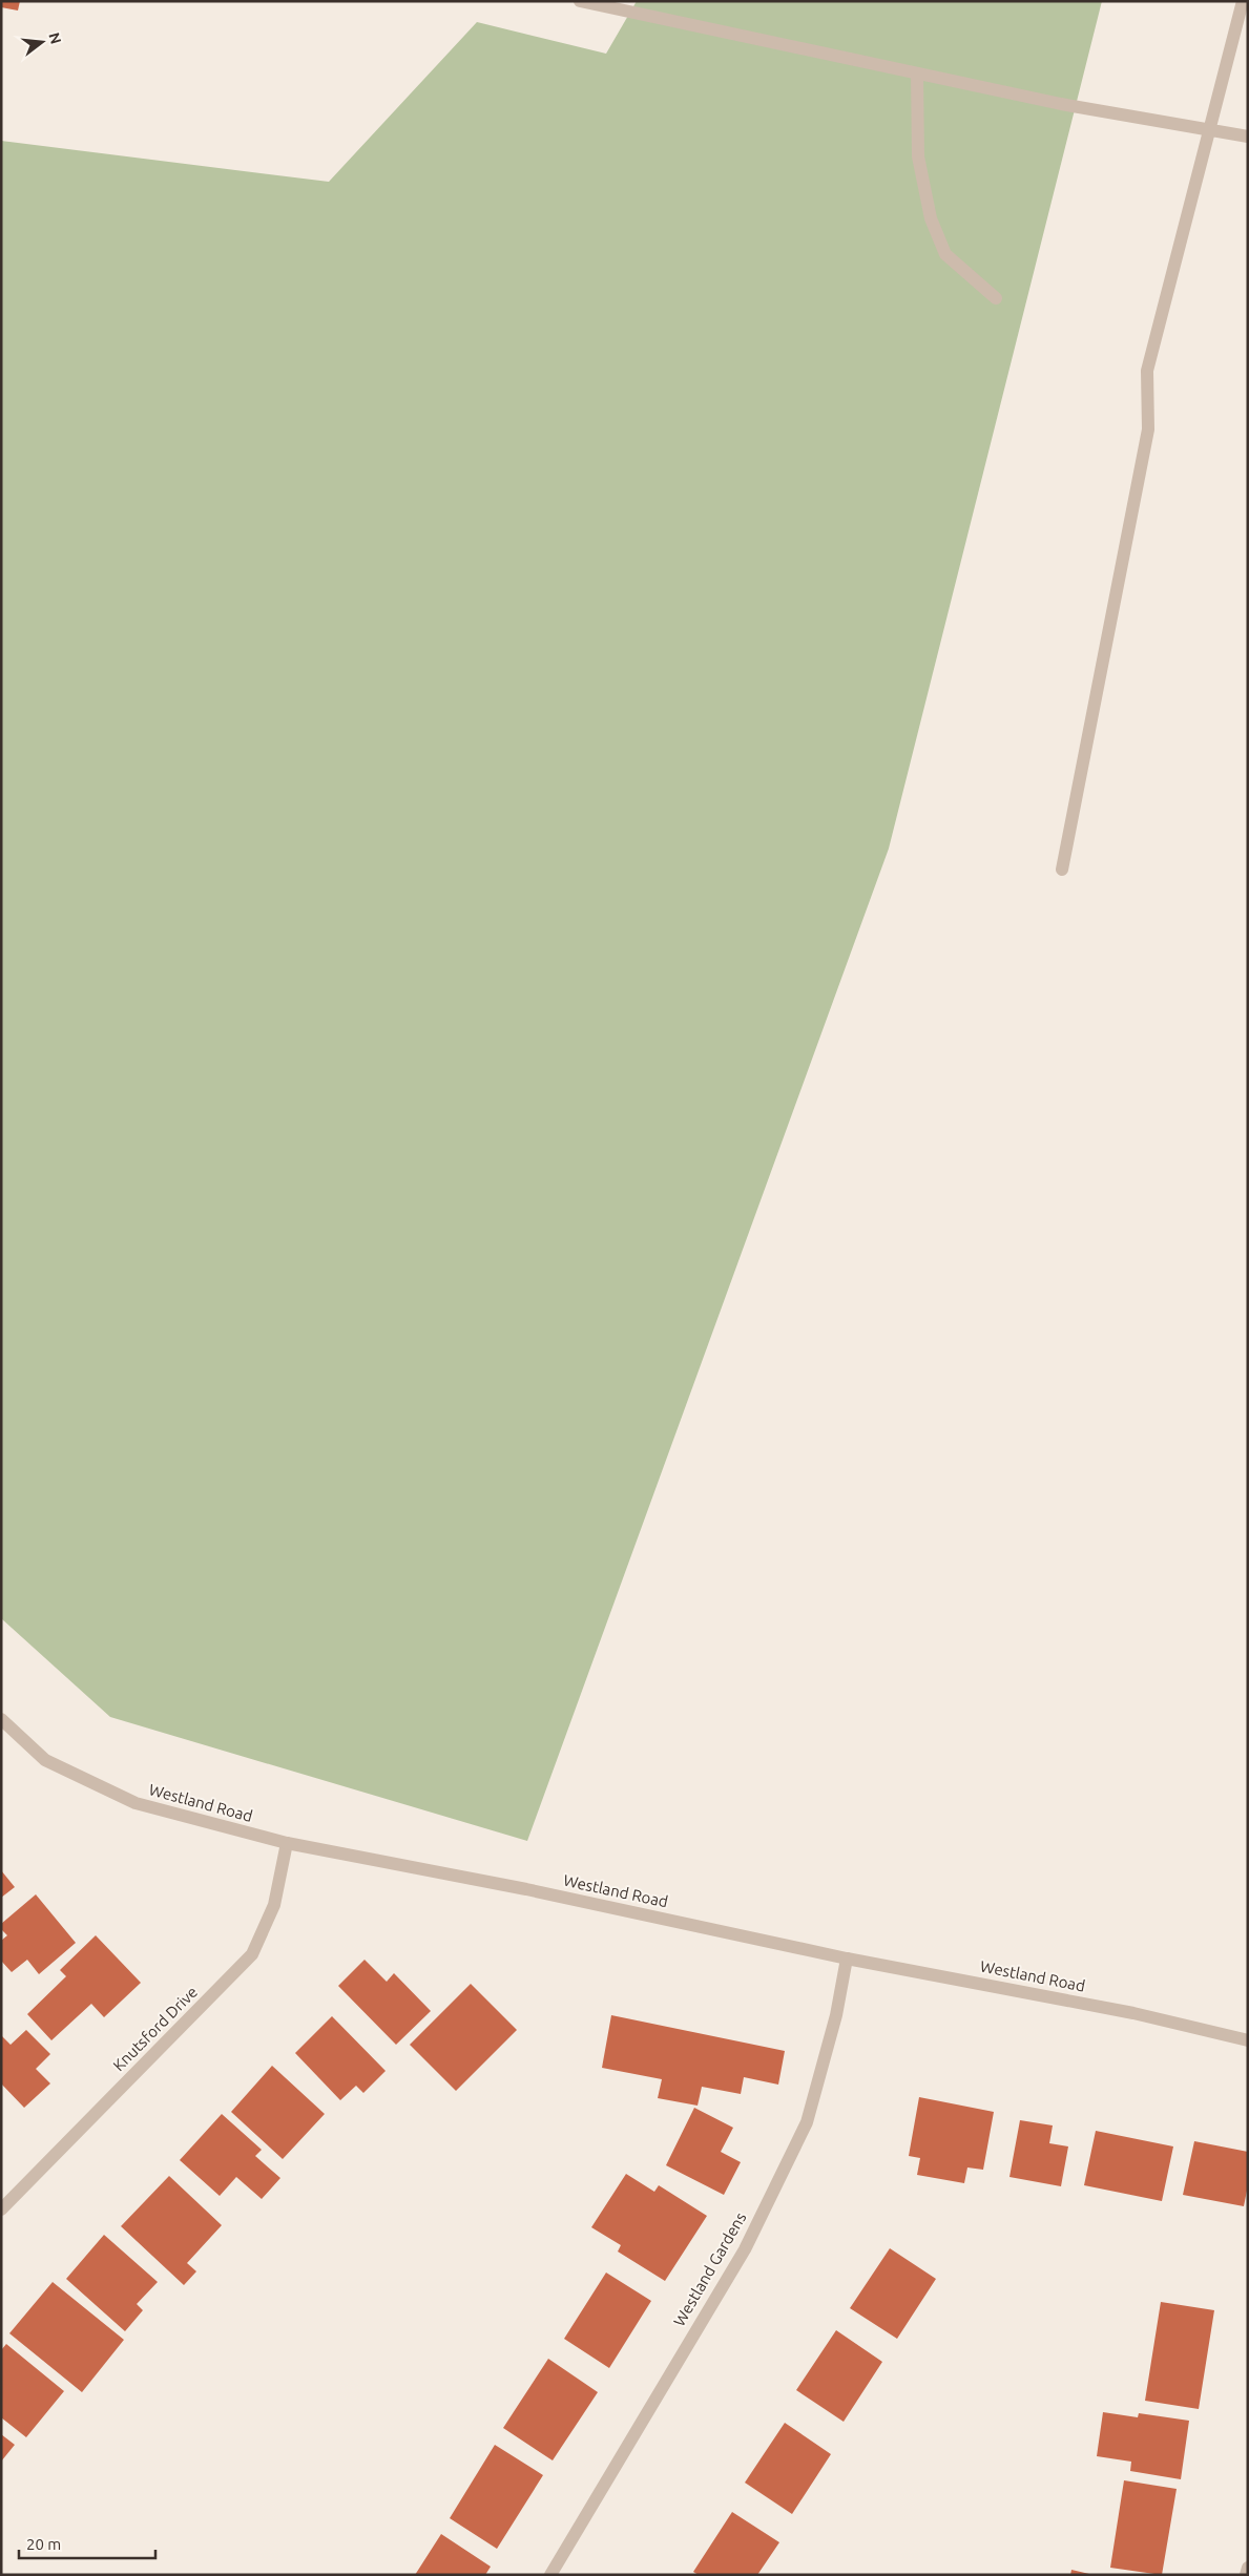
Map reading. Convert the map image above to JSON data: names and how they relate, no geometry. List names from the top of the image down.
{
  "streets": {
    "street": ["Westland Road", "Knutsford Drive", "Westland Gardens"]
  },
  "crossings": [
    ["Westland Road", "Knutsford Drive"],
    ["Westland Road", "Westland Gardens"]
  ],
  "scale_bar": "20 m",
  "north": "right"
}
